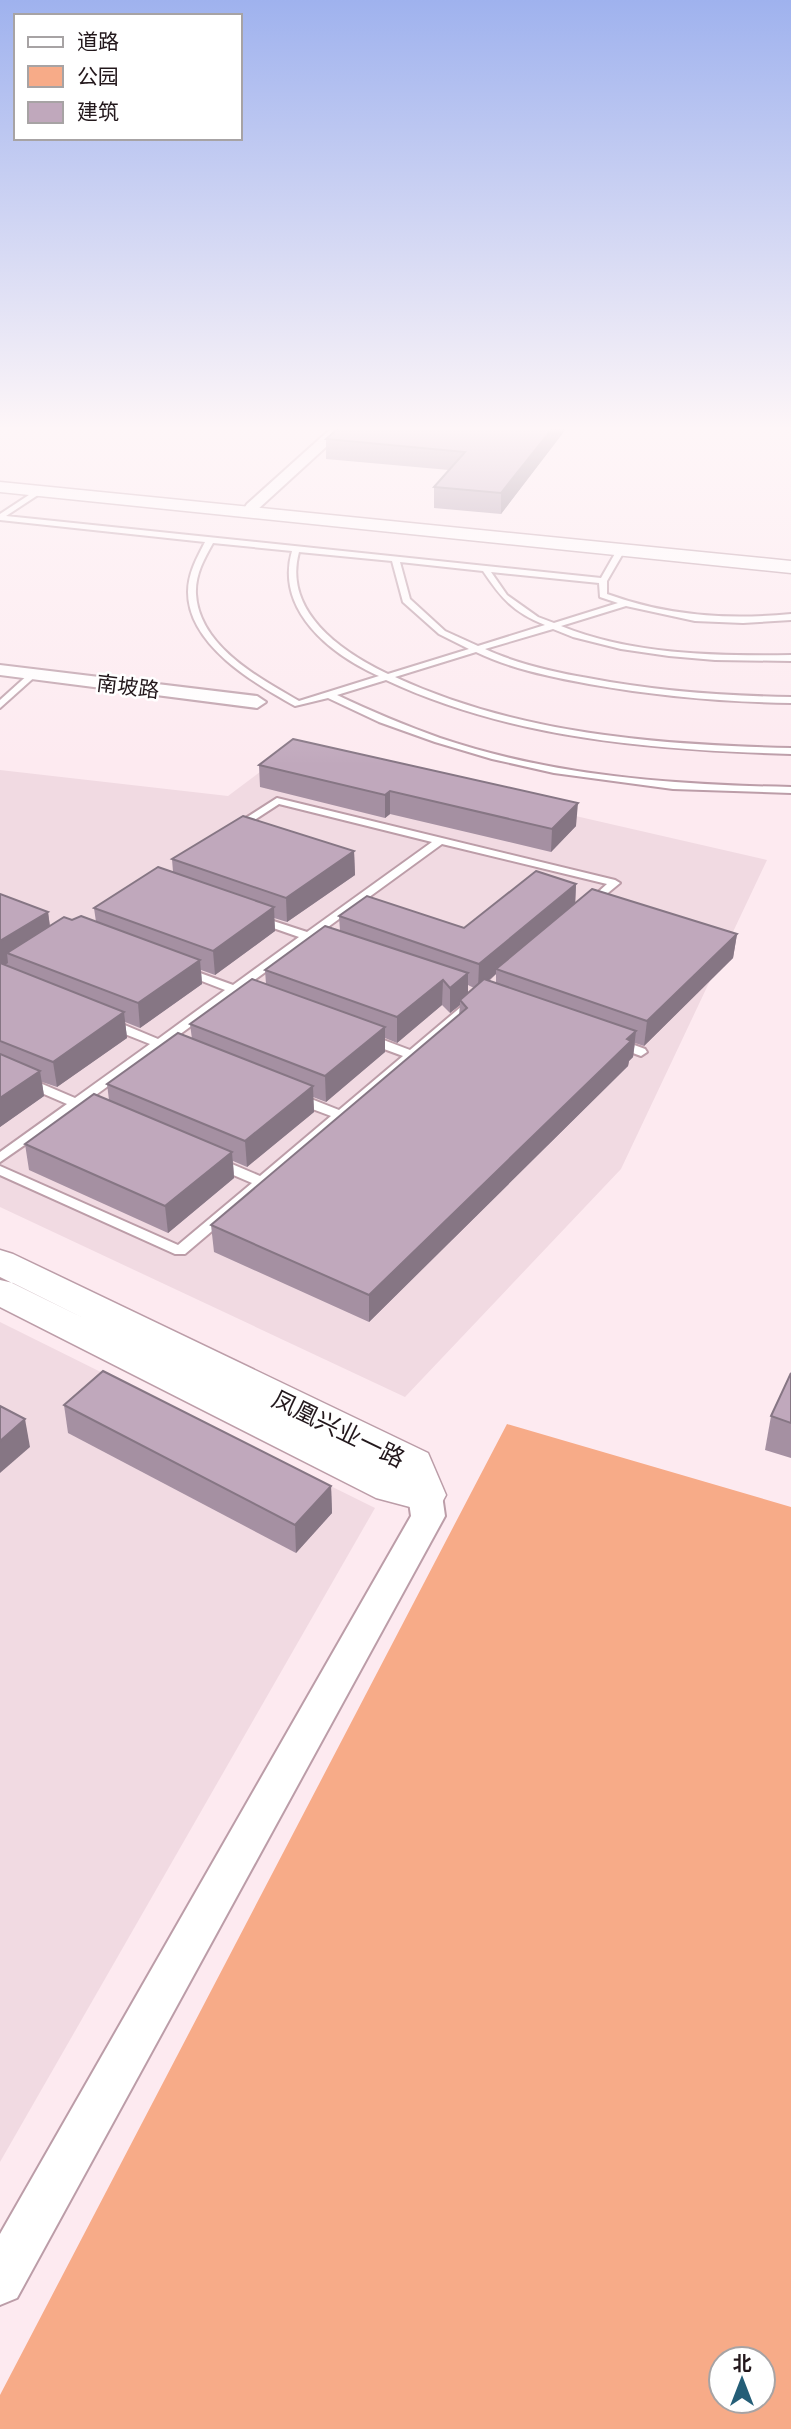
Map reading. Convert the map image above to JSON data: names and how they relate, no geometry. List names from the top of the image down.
{
  "streets": {
    "street": ["南坡路", "凤凰兴业一路"]
  },
  "legend": ["道路", "公园", "建筑"],
  "north": "top"
}
